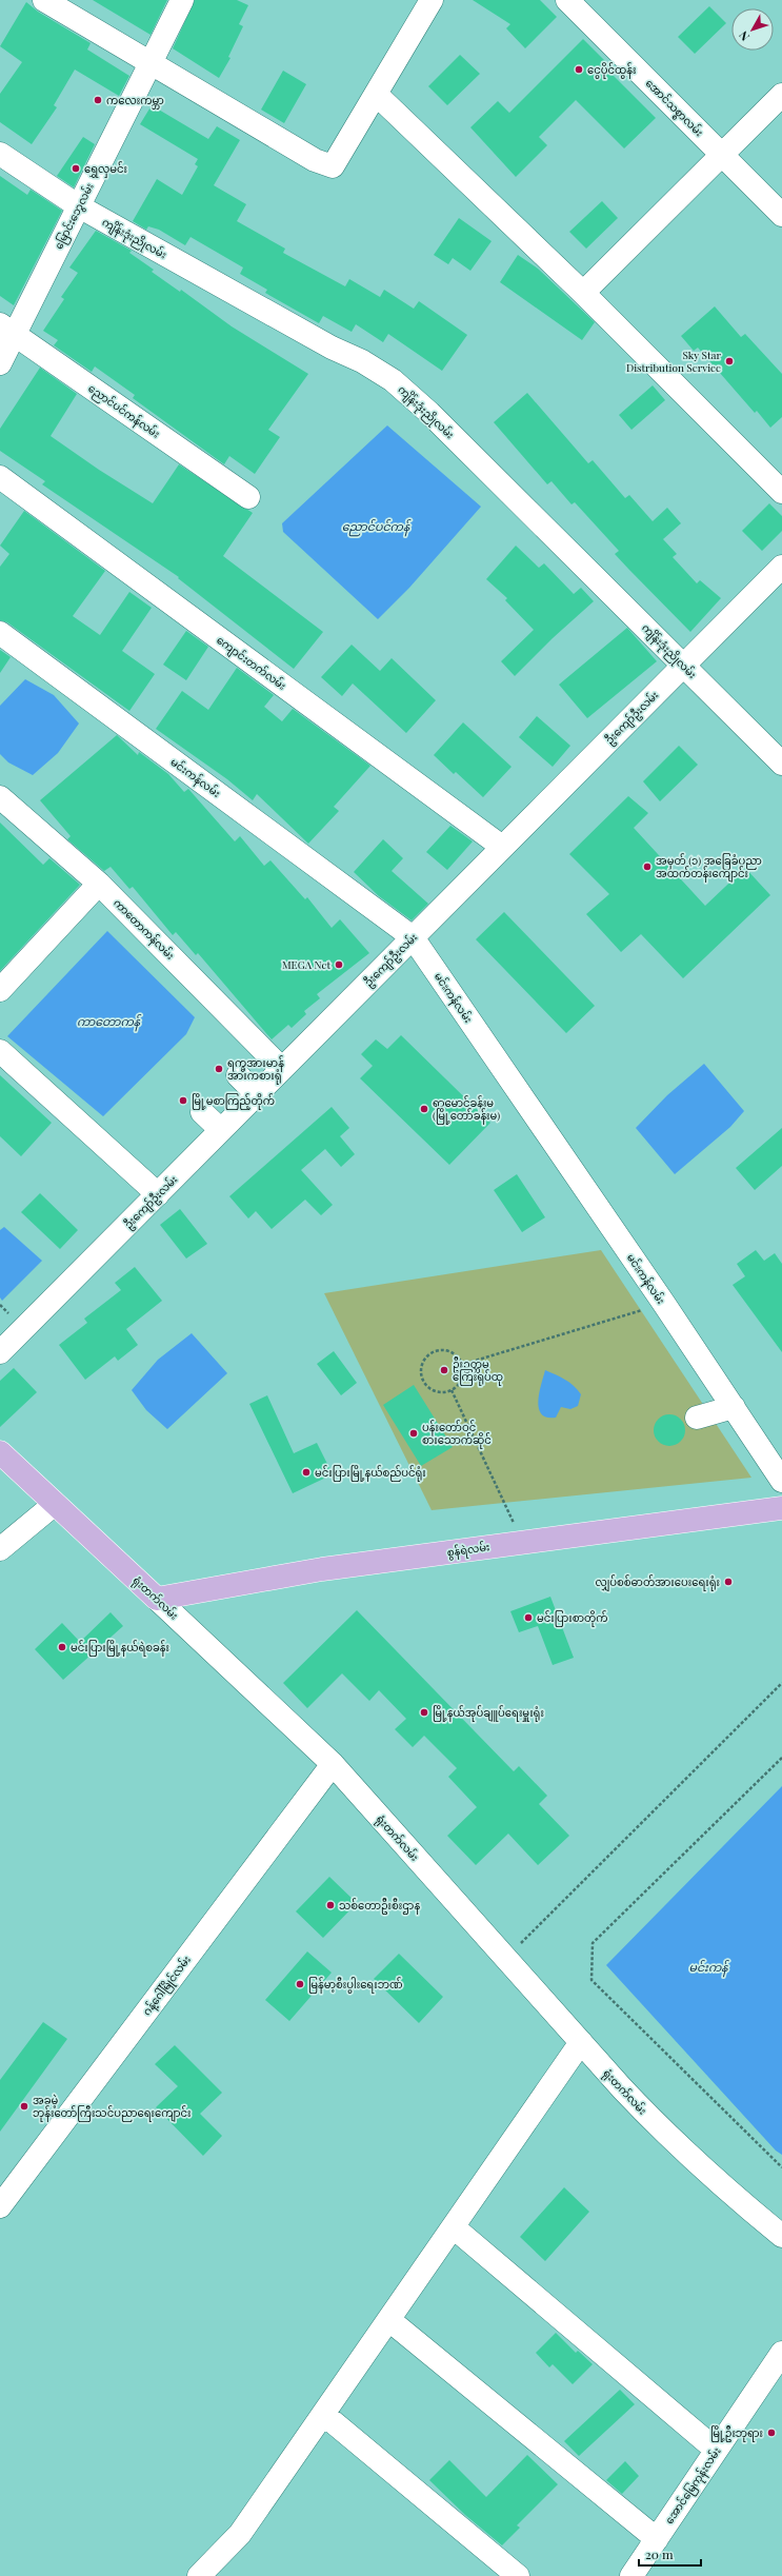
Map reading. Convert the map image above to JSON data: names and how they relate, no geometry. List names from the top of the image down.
{
  "streets": {
    "main road": ["စွန်ရဲလမ်း", "ရုံးတက်လမ်း"],
    "street": [
      "အောင်သစ္စာလမ်း",
      "မြောင်းဘွေလမ်း",
      "ကျိန်းဒုံးညိုလမ်း",
      "ညောင်ပင်ကန်လမ်း",
      "ကျောင်းတက်လမ်း",
      "ဦးကျော်ဦးလမ်း",
      "မင်းကန်လမ်း",
      "ကာတောကန်လမ်း",
      "ဂန့်ဂေါ်မြိုင်လမ်း",
      "အောင်မြေကုန်းလမ်း"
    ]
  },
  "crossings": [
    ["မြောင်းဘွေလမ်း", "ကျိန်းဒုံးညိုလမ်း"],
    ["မြောင်းဘွေလမ်း", "ညောင်ပင်ကန်လမ်း"],
    ["ကျိန်းဒုံးညိုလမ်း", "ဦးကျော်ဦးလမ်း"],
    ["ကျောင်းတက်လမ်း", "ဦးကျော်ဦးလမ်း"],
    ["ဦးကျော်ဦးလမ်း", "မင်းကန်လမ်း"],
    ["ဦးကျော်ဦးလမ်း", "ကာတောကန်လမ်း"],
    ["စွန်ရဲလမ်း", "ရုံးတက်လမ်း"],
    ["ရုံးတက်လမ်း", "ဂန့်ဂေါ်မြိုင်လမ်း"]
  ],
  "water": ["ညောင်ပင်ကန်", "ကာတောကန်", "မင်းကန်"],
  "places": [
    "ငွေပိုင်ထွန်း",
    "ကလေးကမ္ဘာ",
    "ရွှေလှမင်း",
    "Sky Star Distribution Service",
    "အမှတ် (၁) အခြေခံပညာ အထက်တန်းကျောင်း",
    "MEGA Net",
    "ရက္ခအားမာန် အားကစားရုံ",
    "မြို့မစာကြည့်တိုက်",
    "ရာမောင်ခန်းမ (မြို့တော်ခန်းမ)",
    "ဦးဥတ္တမ ကြေးရုပ်ထု",
    "ပန်းတော်ဝင် စားသောက်ဆိုင်",
    "မင်းပြားမြို့နယ်စည်ပင်ရုံး",
    "လျှပ်စစ်ဓာတ်အားပေးရေးရုံး",
    "မင်းပြားစာတိုက်",
    "မင်းပြားမြို့နယ်ရဲစခန်း",
    "မြို့နယ်အုပ်ချူပ်ရေးမှူးရုံး",
    "သစ်တောဦးစီးဌာန",
    "မြန်မာ့စီးပွါးရေးဘဏ်",
    "အခမဲ့ ဘုန်းတော်ကြီးသင်ပညာရေးကျောင်း",
    "မြို့ဦးဘုရား"
  ],
  "scale_bar": "20 m",
  "north": "bottom left"
}
